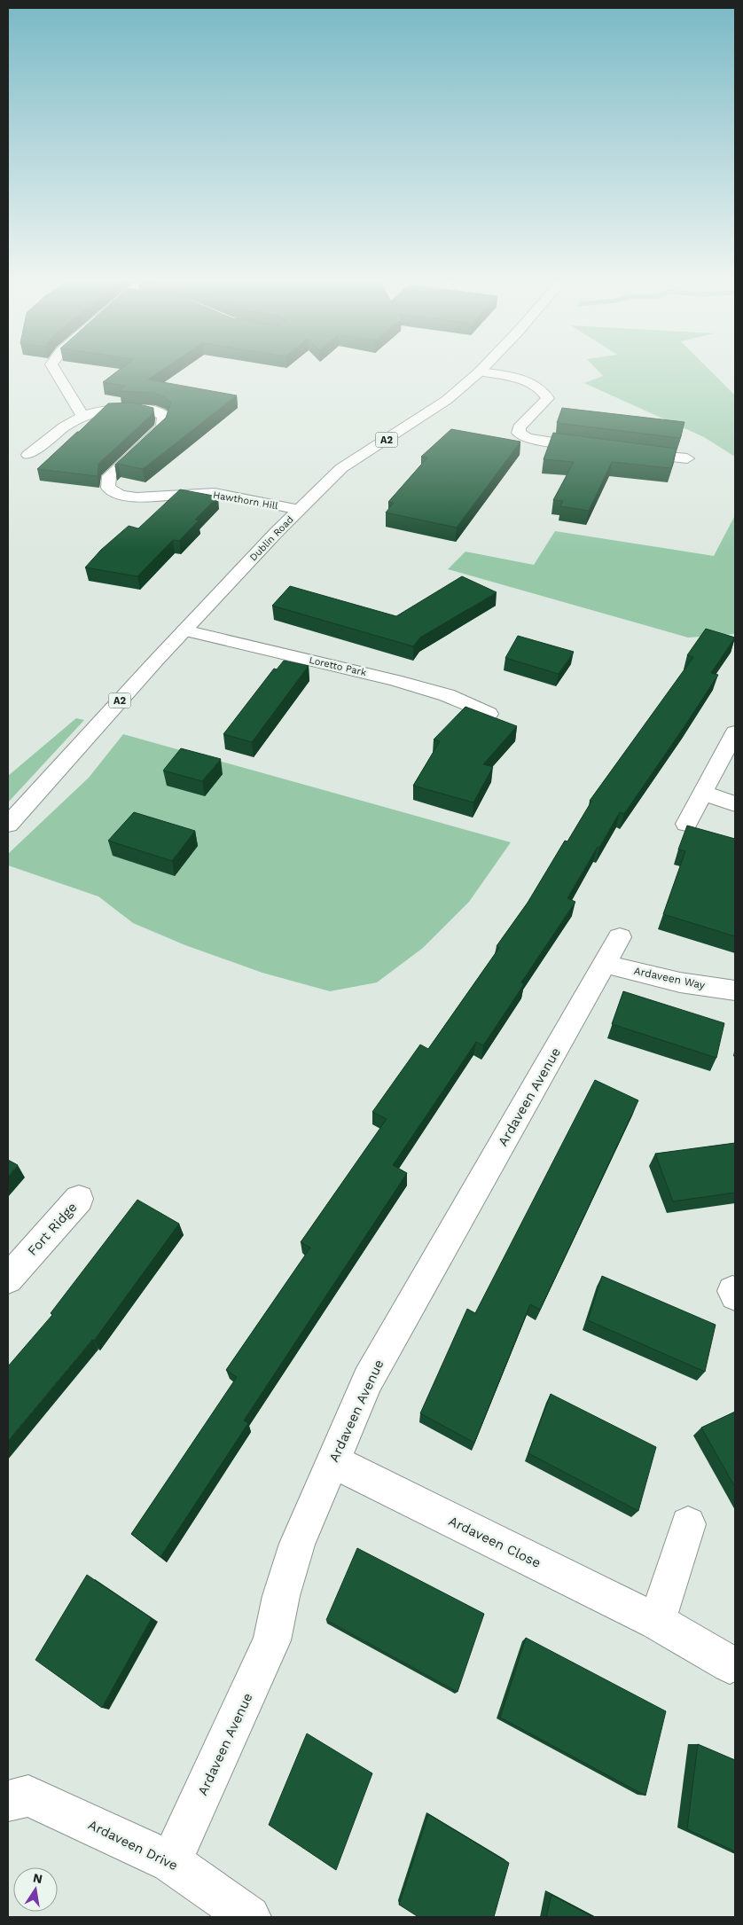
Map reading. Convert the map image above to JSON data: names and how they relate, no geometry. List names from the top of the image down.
{
  "streets": {
    "street": [
      "A2",
      "Hawthorn Hill",
      "Dublin Road",
      "Loretto Park",
      "Ardaveen Way",
      "Ardaveen Avenue",
      "Fort Ridge",
      "Ardaveen Close",
      "Ardaveen Drive"
    ]
  },
  "crossings": [
    ["Hawthorn Hill", "Dublin Road"],
    ["Dublin Road", "Loretto Park"],
    ["Ardaveen Way", "Ardaveen Avenue"],
    ["Ardaveen Avenue", "Ardaveen Close"],
    ["Ardaveen Avenue", "Ardaveen Drive"]
  ],
  "north": "top"
}
